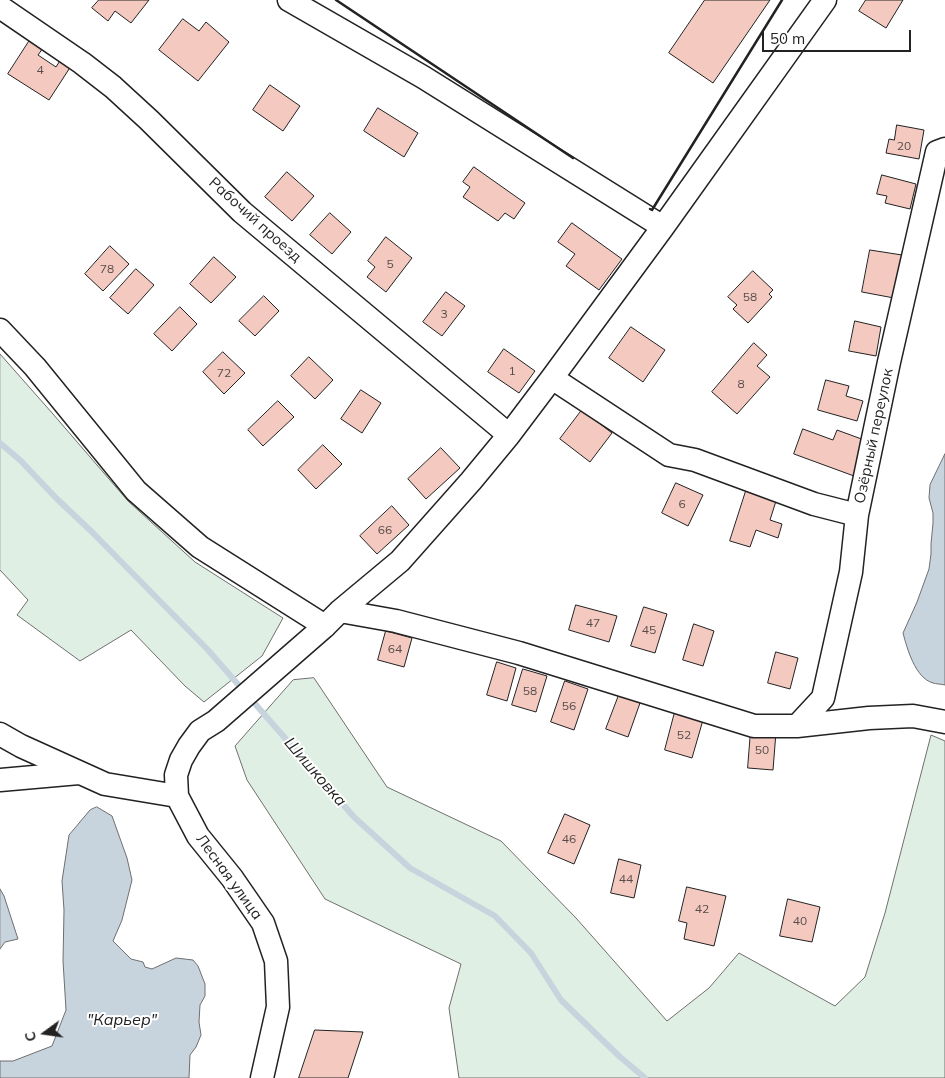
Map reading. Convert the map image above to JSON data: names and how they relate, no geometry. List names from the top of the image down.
{
  "streets": {
    "street": ["Рабочий проезд", "Озёрный переулок", "Лесная улица"]
  },
  "crossings": [
    ["Рабочий проезд", "Лесная улица"],
    ["Озёрный переулок", "Лесная улица"]
  ],
  "water": ["Шишковка", "\"Карьер\""],
  "house_numbers": [
    "4",
    "20",
    "5",
    "78",
    "58",
    "3",
    "1",
    "72",
    "8",
    "6",
    "66",
    "47",
    "45",
    "64",
    "58",
    "56",
    "52",
    "50",
    "46",
    "44",
    "42",
    "40"
  ],
  "scale_bar": "50 m",
  "north": "left"
}
